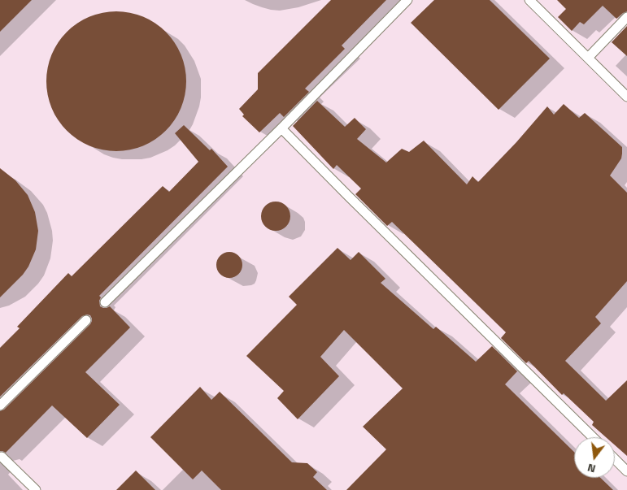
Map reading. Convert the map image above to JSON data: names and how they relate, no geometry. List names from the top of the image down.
{
  "north": "bottom"
}
